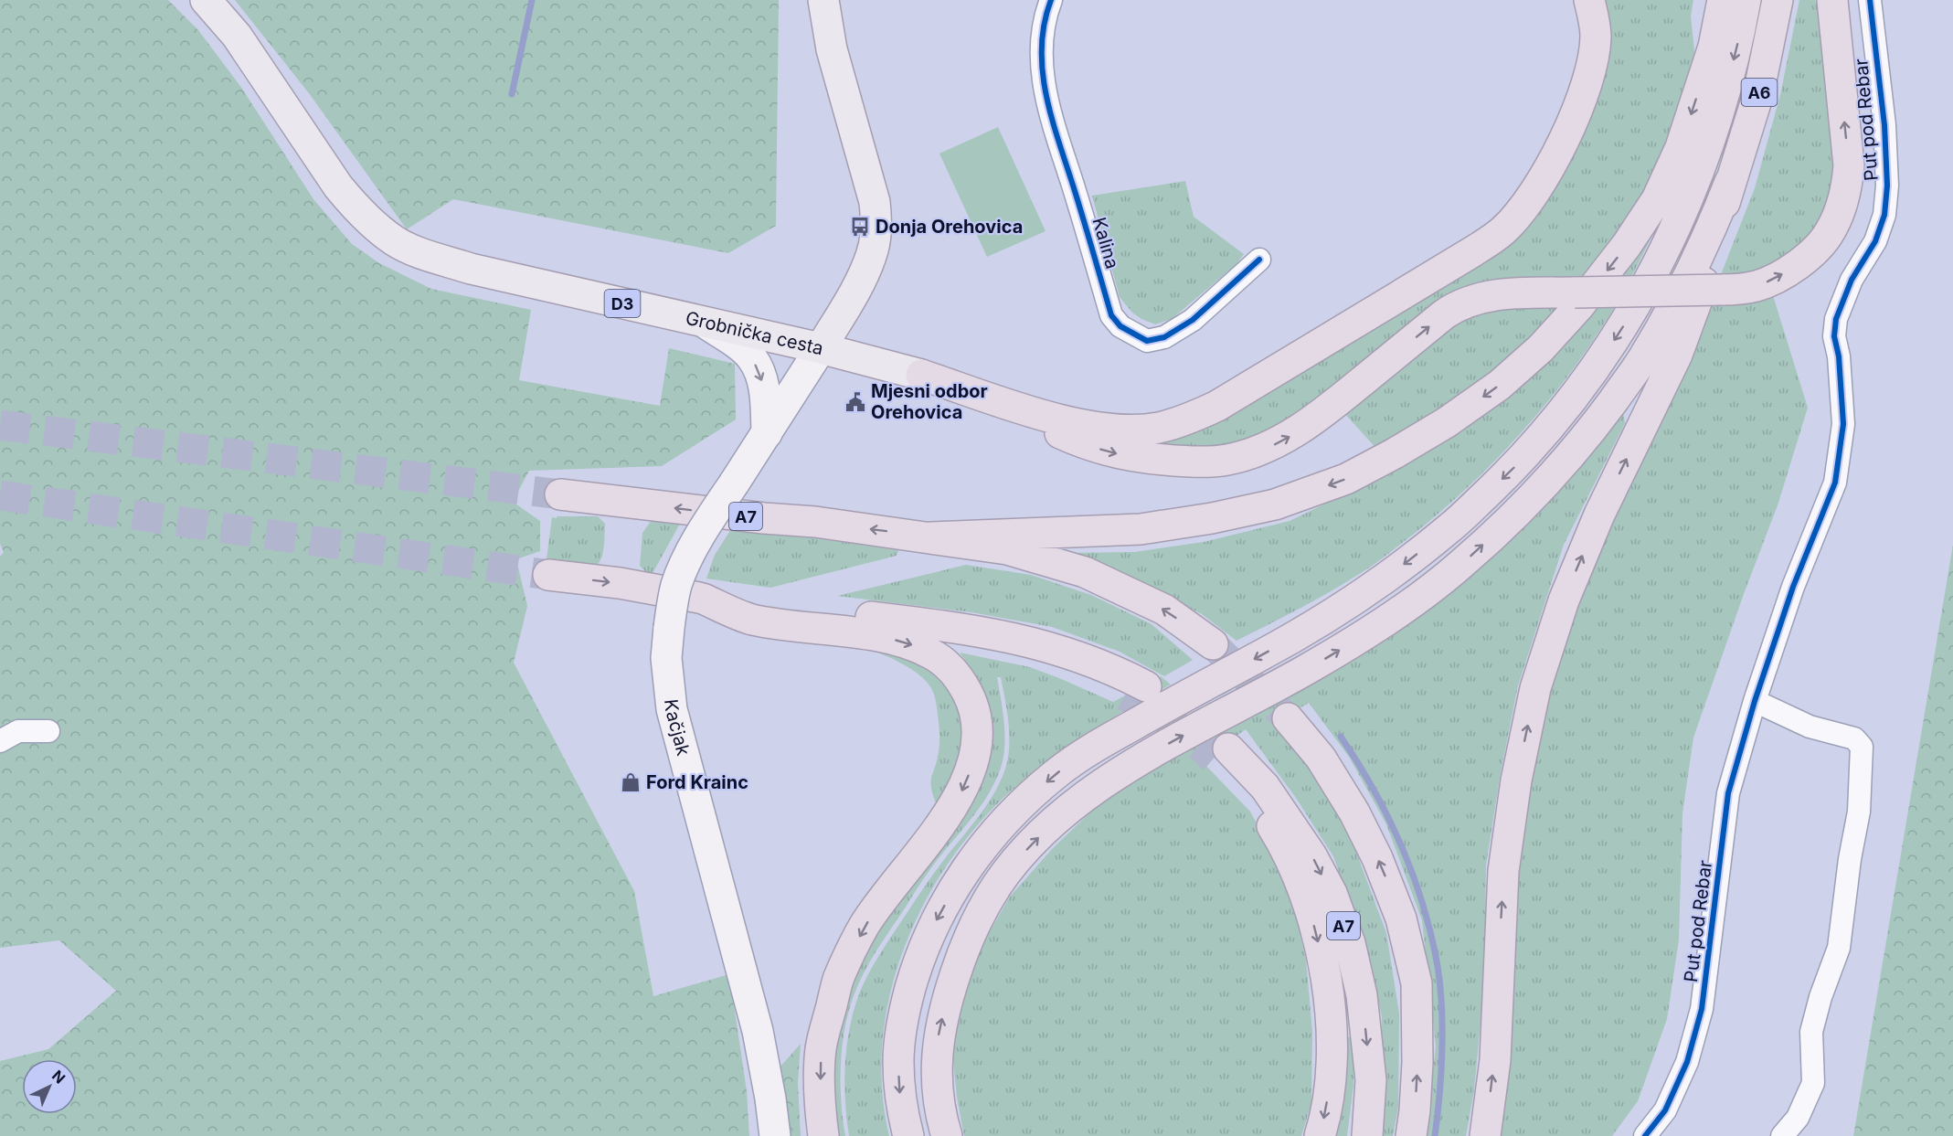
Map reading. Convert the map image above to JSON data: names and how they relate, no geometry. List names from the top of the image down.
{
  "streets": {
    "highway": ["A6", "A7"],
    "main road": ["D3", "Grobnička cesta", "Kačjak"],
    "street": ["Put pod Rebar", "Kalina"]
  },
  "crossings": [
    ["Grobnička cesta", "Kačjak"]
  ],
  "places": {
    "bus stop": ["Donja Orehovica"],
    "public building": ["Mjesni odbor Orehovica"],
    "shop": ["Ford Krainc"]
  },
  "north": "top right"
}
